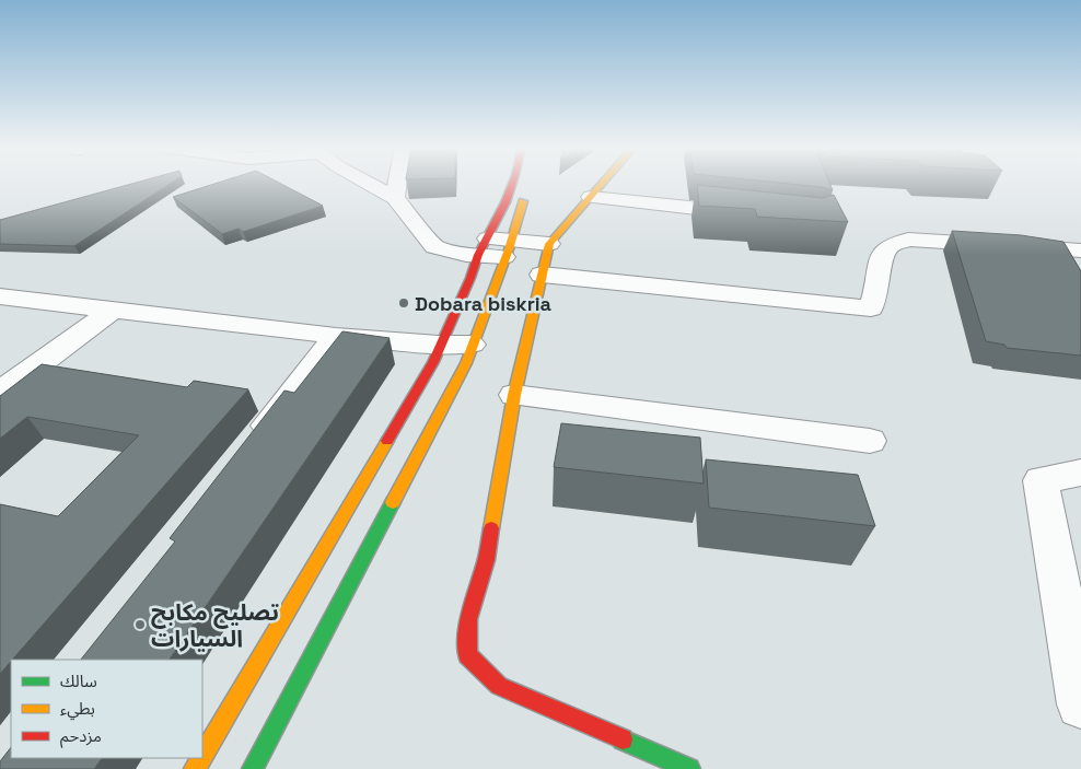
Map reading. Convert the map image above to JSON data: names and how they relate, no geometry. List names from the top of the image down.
{
  "places": ["Dobara biskria", "تصليح مكابح السيارات"],
  "legend": ["سالك", "بطيء", "مزدحم"]
}
